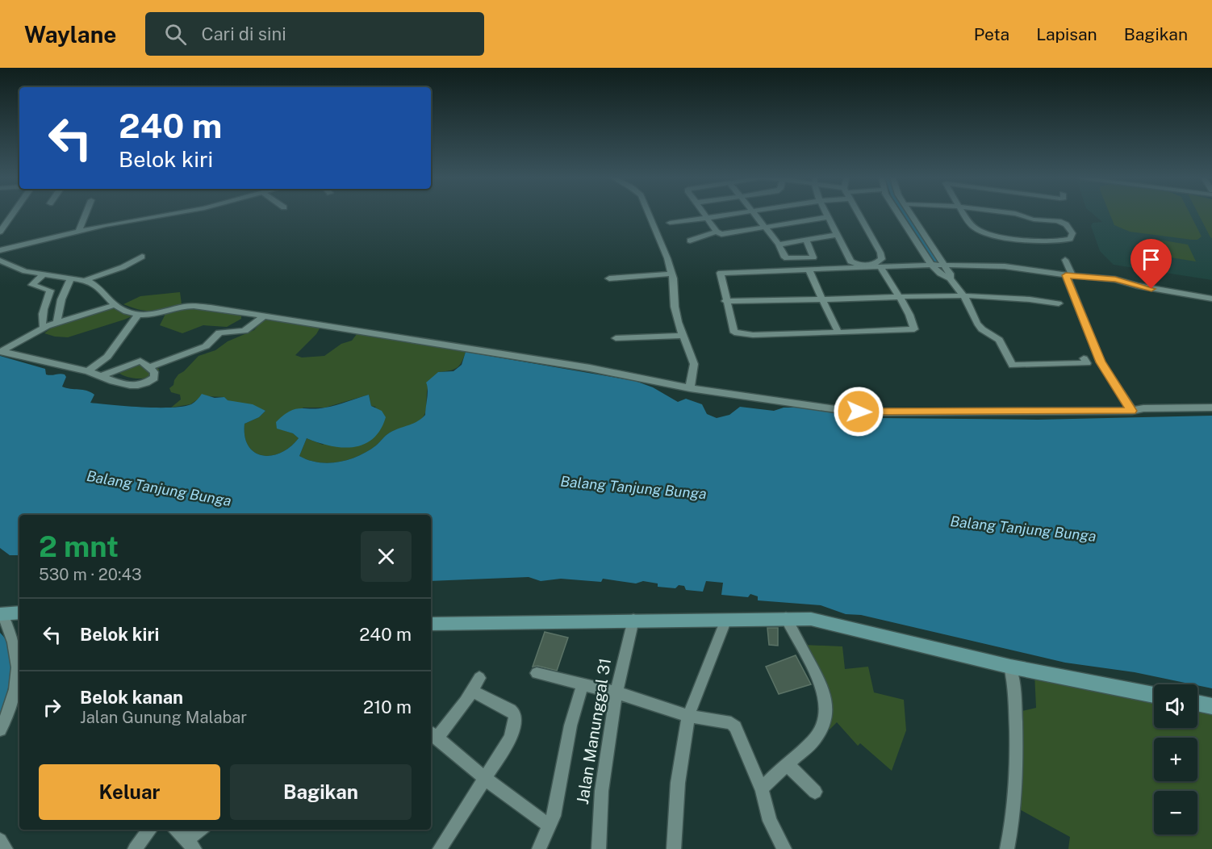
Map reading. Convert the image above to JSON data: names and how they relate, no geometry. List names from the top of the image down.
{
  "streets": {
    "street": ["Jalan Manunggal 31"]
  },
  "water": ["Balang Tanjung Bunga"],
  "page": {
    "header": "Waylane",
    "search": "Cari di sini",
    "nav": ["Peta", "Lapisan", "Bagikan"],
    "turn": ["240 m", "Belok kiri"],
    "heading": ["2 mnt", "530 m · 20:43"],
    "list": [
      {
        "name": "Belok kiri",
        "value": "240 m"
      },
      {
        "name": "Belok kanan",
        "note": "Jalan Gunung Malabar",
        "value": "210 m"
      }
    ],
    "map_buttons": ["+", "−"],
    "buttons": ["Keluar", "Bagikan"]
  }
}
